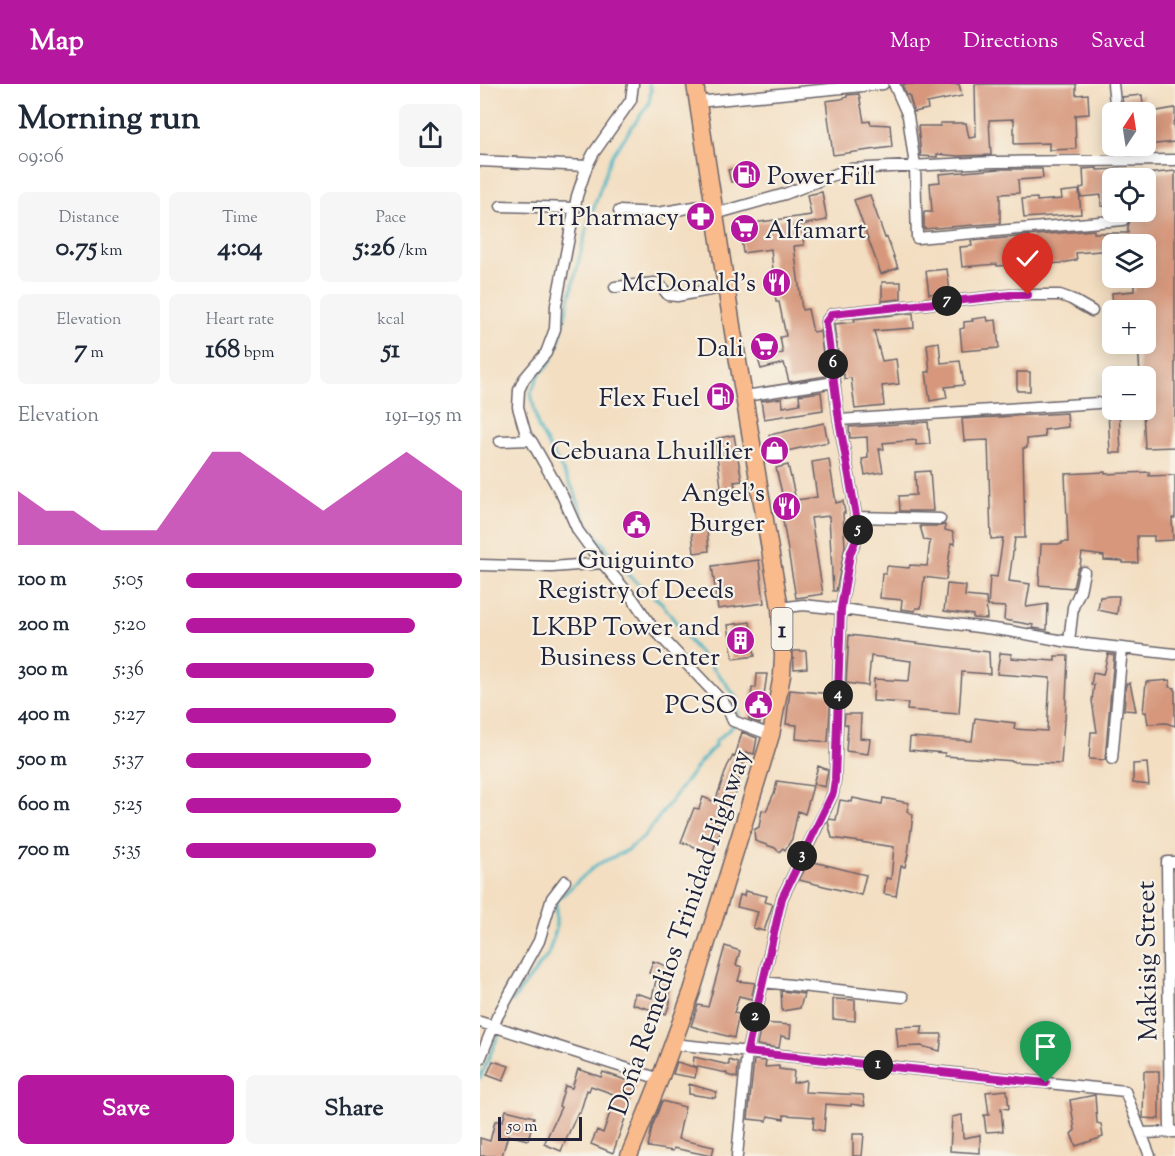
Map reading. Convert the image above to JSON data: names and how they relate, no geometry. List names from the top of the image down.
{
  "streets": {
    "highway": ["1", "Doña Remedios Trinidad Highway"],
    "street": ["Makisig Street"]
  },
  "places": {
    "fuel station": ["Power Fill", "Flex Fuel"],
    "pharmacy": ["Tri Pharmacy"],
    "supermarket": ["Alfamart", "Dali"],
    "restaurant": ["McDonald's", "Angel's Burger"],
    "shop": ["Cebuana Lhuillier"],
    "public building": ["Guiguinto Registry of Deeds", "PCSO"],
    "building": ["LKBP Tower and Business Center"]
  },
  "scale_bar": "50 m",
  "north": "top",
  "page": {
    "header": "Map",
    "nav": ["Map", "Directions", "Saved"],
    "heading": ["Morning run", "09:06"],
    "map_buttons": ["+", "−"],
    "stats": [
      ["Distance", "0.75 km"],
      ["Time", "4:04"],
      ["Pace", "5:26 /km"],
      ["Elevation", "7 m"],
      ["Heart rate", "168 bpm"],
      ["kcal", "51"]
    ],
    "pins": [
      "7",
      "6",
      "5",
      "4",
      "3",
      "2",
      "1"
    ],
    "chart": ["Elevation", "191–195 m"],
    "list": [
      {
        "name": "100 m",
        "note": "5:05"
      },
      {
        "name": "200 m",
        "note": "5:20"
      },
      {
        "name": "300 m",
        "note": "5:36"
      },
      {
        "name": "400 m",
        "note": "5:27"
      },
      {
        "name": "500 m",
        "note": "5:37"
      },
      {
        "name": "600 m",
        "note": "5:25"
      },
      {
        "name": "700 m",
        "note": "5:35"
      }
    ],
    "buttons": ["Save", "Share"],
    "scale": "50 m"
  }
}
